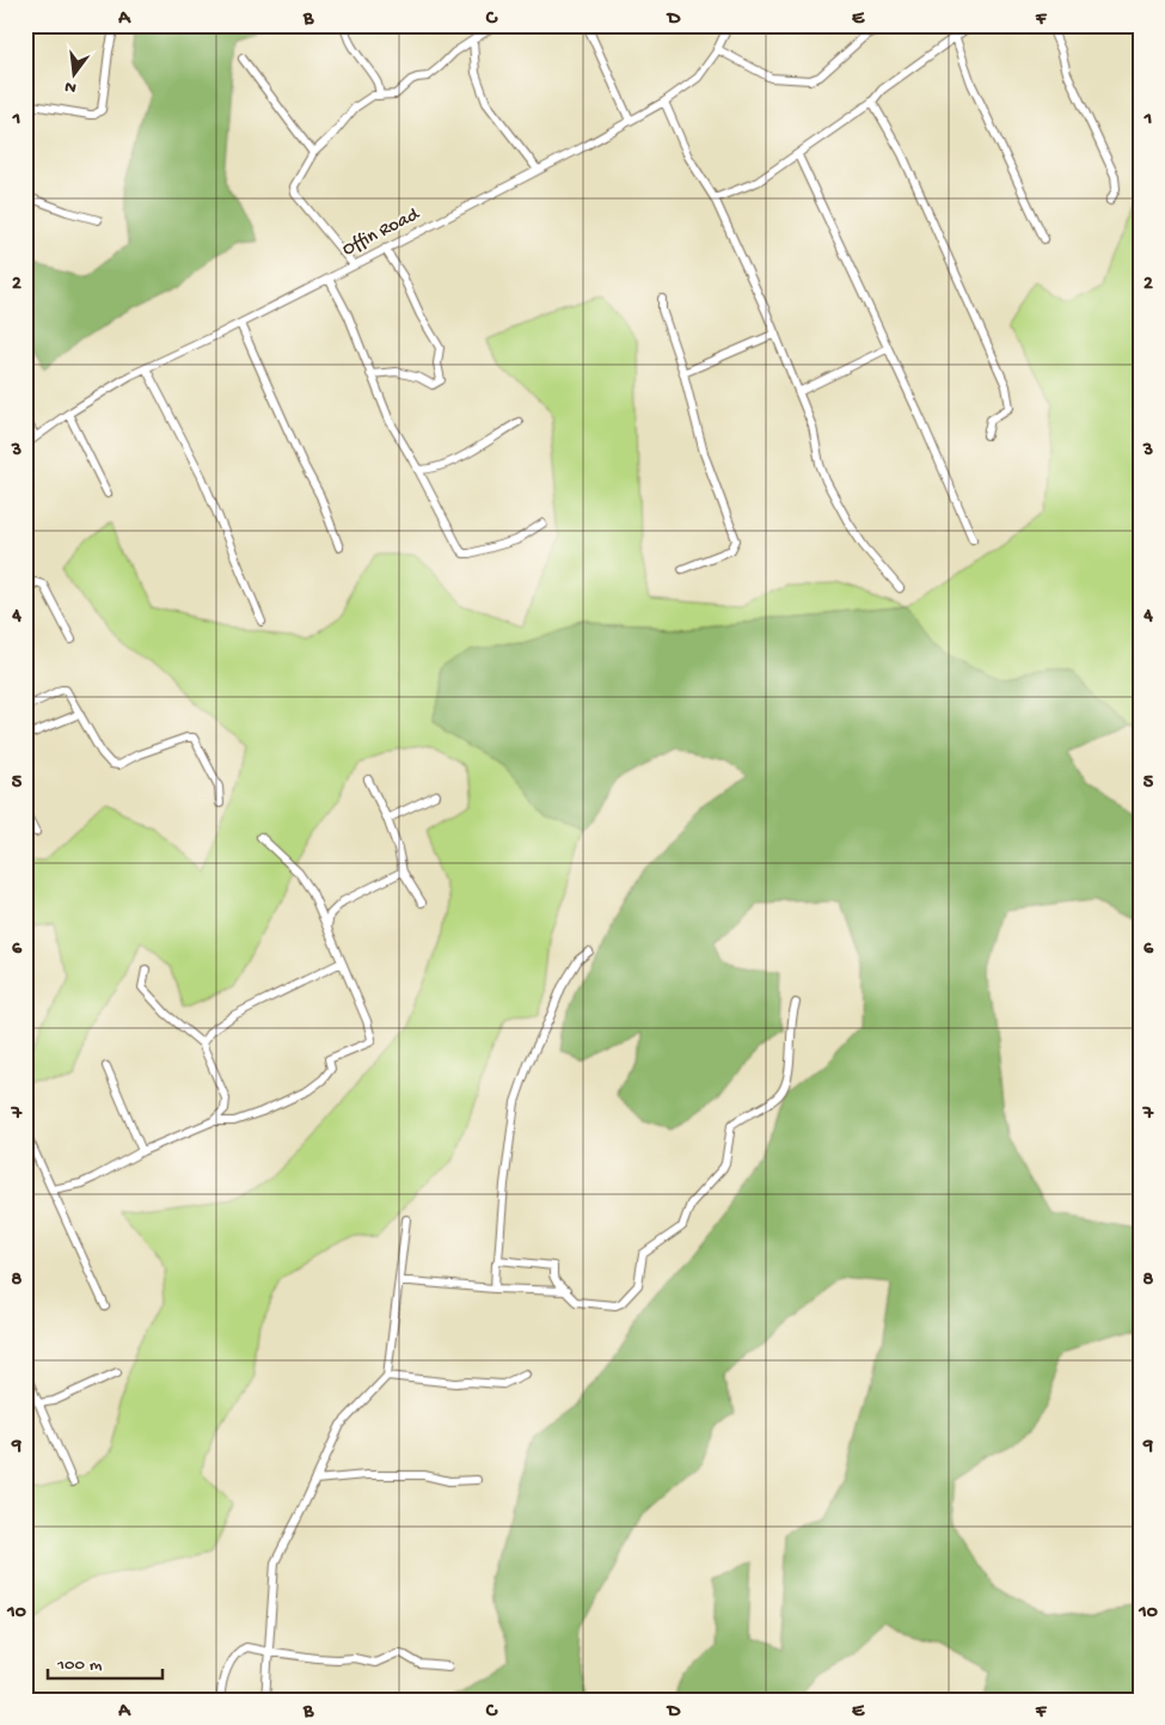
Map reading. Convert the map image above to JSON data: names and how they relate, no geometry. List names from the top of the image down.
{
  "streets": {
    "street": ["Offin Road"]
  },
  "scale_bar": "100 m",
  "north": "bottom",
  "grid": {
    "columns": [
      "A",
      "B",
      "C",
      "D",
      "E",
      "F"
    ],
    "rows": [
      "1",
      "2",
      "3",
      "4",
      "5",
      "6",
      "7",
      "8",
      "9",
      "10"
    ]
  }
}
